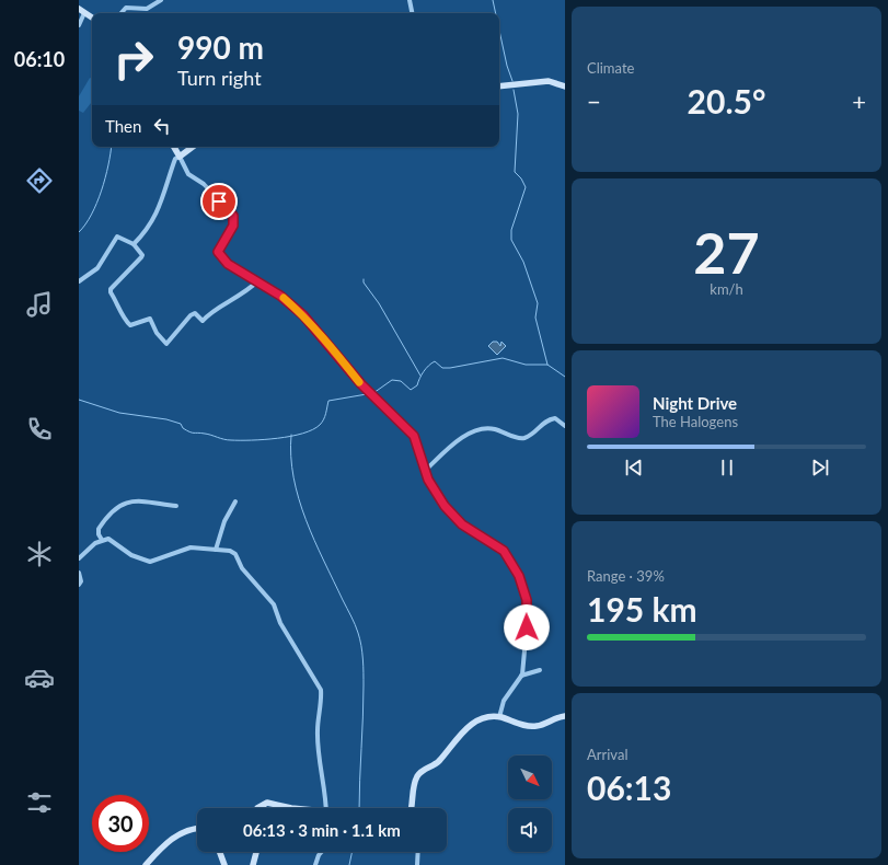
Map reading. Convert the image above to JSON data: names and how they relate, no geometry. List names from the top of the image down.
{
  "north": "bottom right",
  "page": {
    "tabs": "06:10",
    "tile": [
      "Climate",
      ["27", "km/h"],
      ["Range · 39%", "195 km"],
      ["Arrival", "06:13"]
    ],
    "turn": ["990 m", "Turn right"],
    "heat": ["−", "20.5°", "+"],
    "then": "Then",
    "song": ["Night Drive", "The Halogens"],
    "limit": "30",
    "trip": "06:13 · 3 min · 1.1 km"
  }
}
